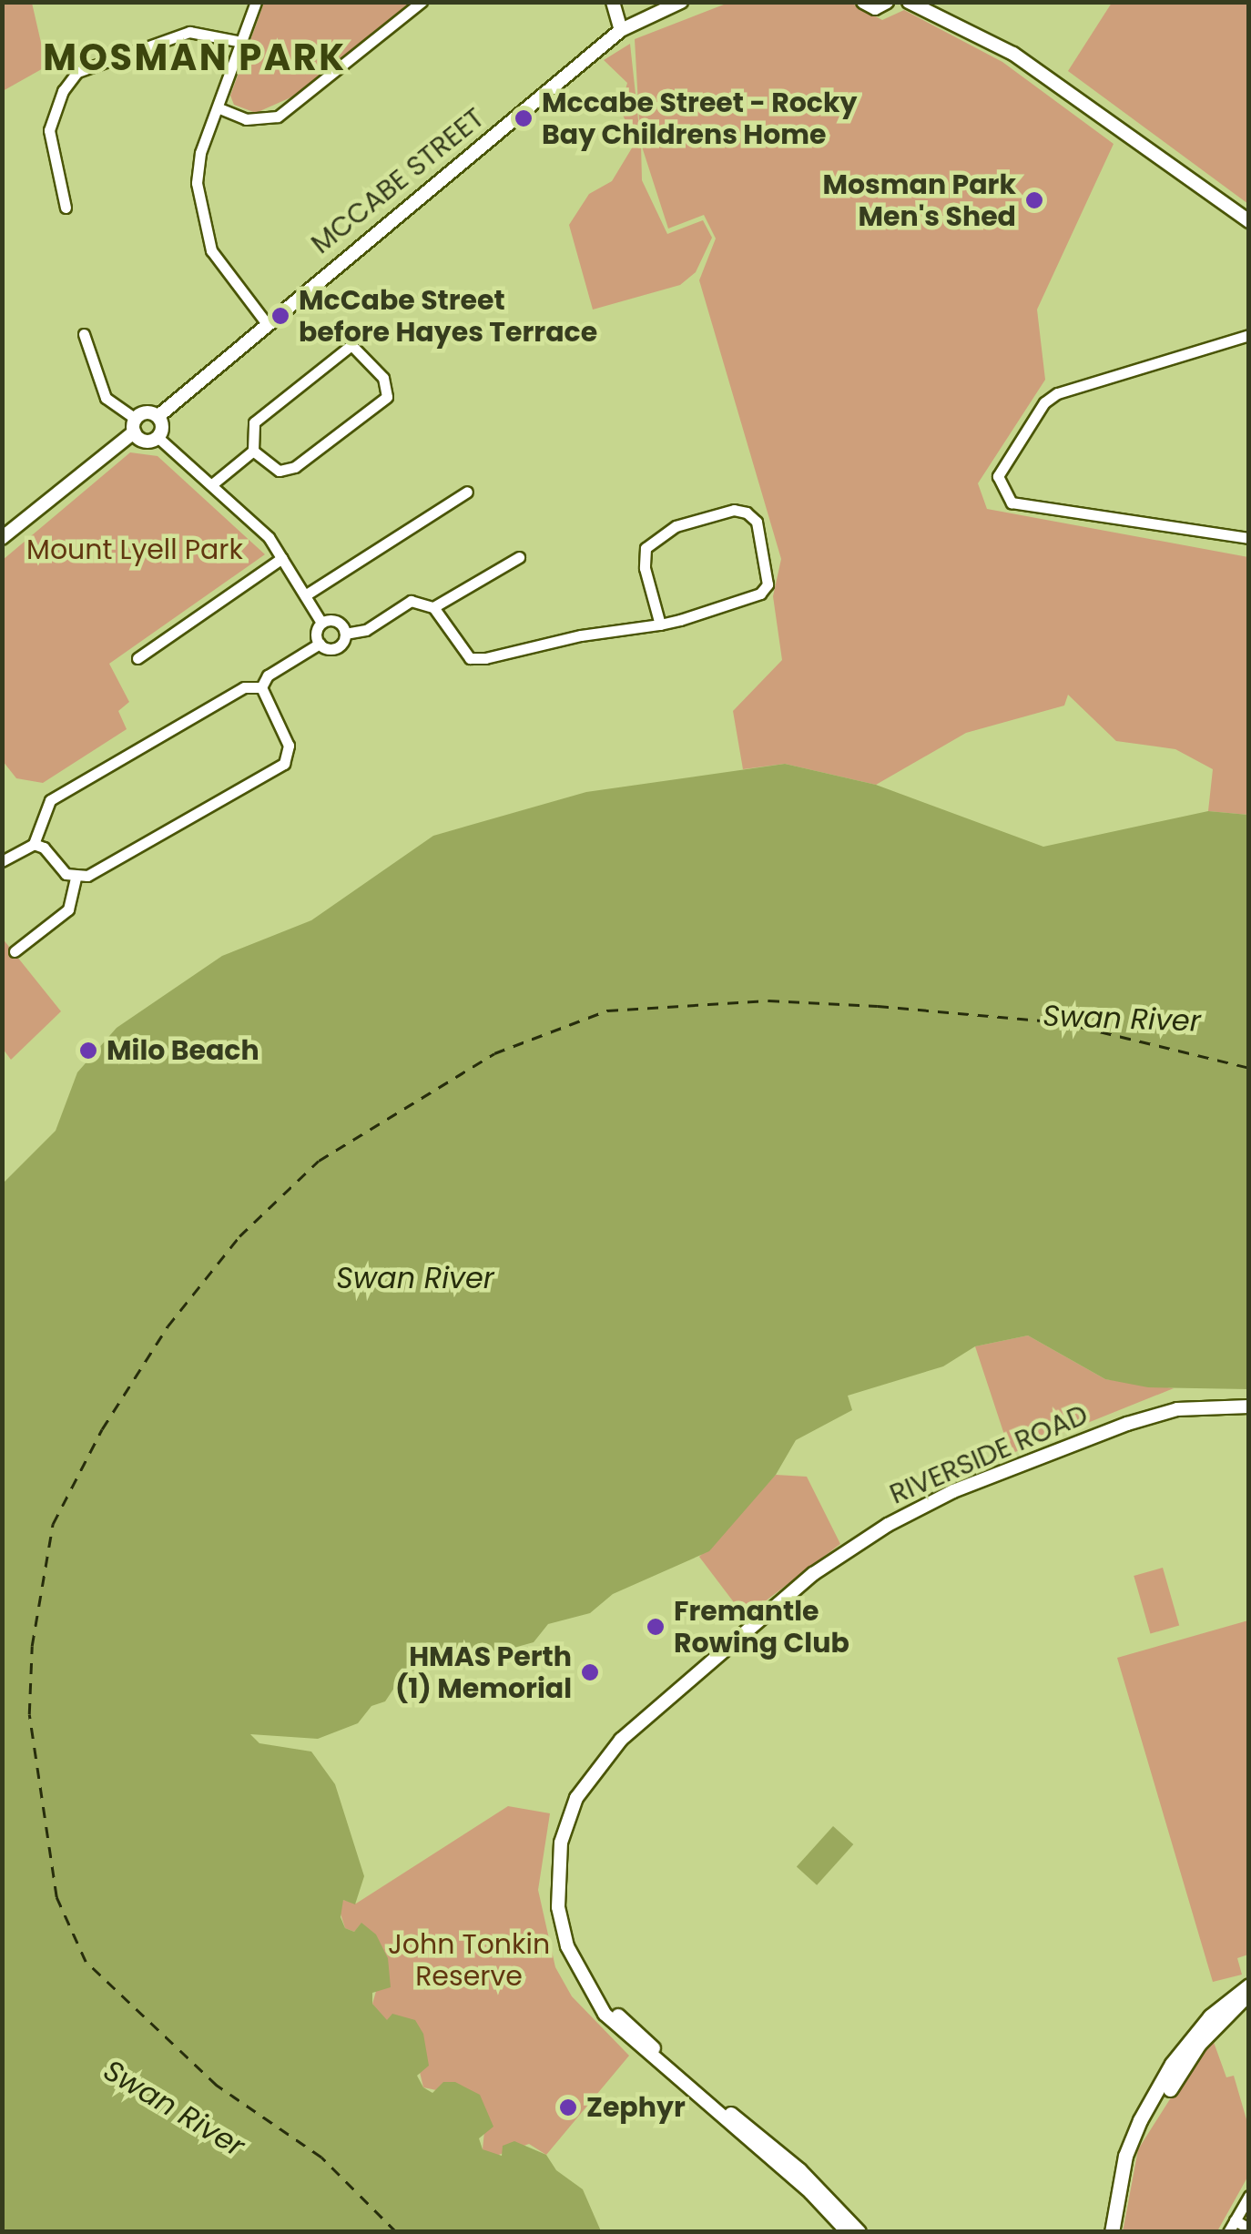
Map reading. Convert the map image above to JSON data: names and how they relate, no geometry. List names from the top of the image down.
{
  "streets": {
    "street": ["MCCABE STREET", "RIVERSIDE ROAD"]
  },
  "districts": ["MOSMAN PARK"],
  "water": ["Swan River"],
  "parks": ["Mount Lyell Park", "John Tonkin Reserve"],
  "places": [
    "Mccabe Street - Rocky Bay Childrens Home",
    "Mosman Park Men's Shed",
    "McCabe Street before Hayes Terrace",
    "Milo Beach",
    "Fremantle Rowing Club",
    "HMAS Perth (1) Memorial",
    "Zephyr"
  ]
}
